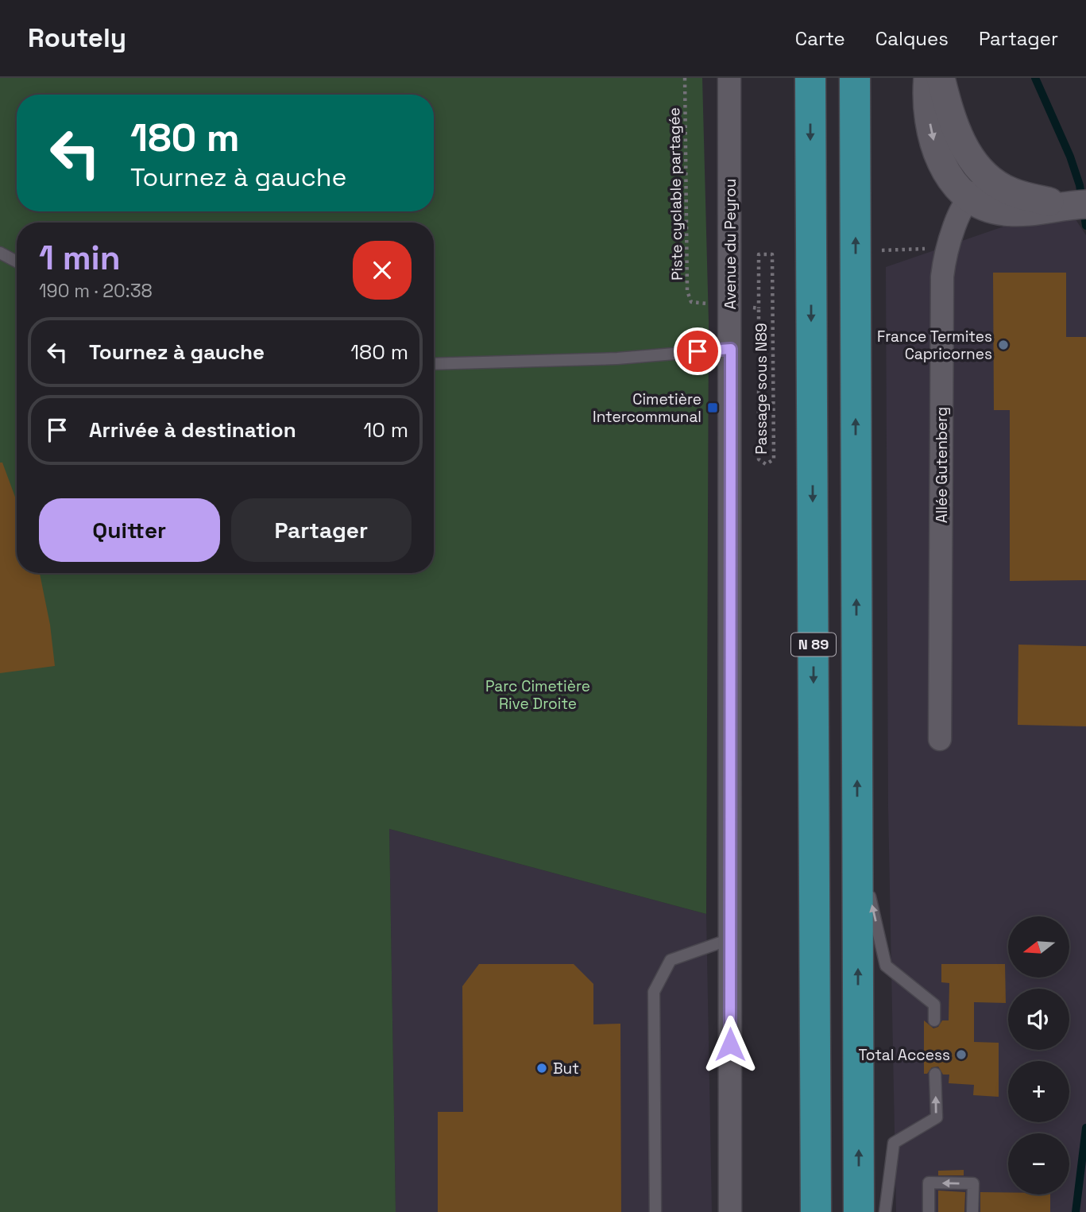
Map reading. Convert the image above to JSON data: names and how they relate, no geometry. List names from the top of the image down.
{
  "streets": {
    "highway": ["N 89"],
    "street": ["Avenue du Peyrou", "Allée Gutenberg"],
    "path": ["Piste cyclable partagée", "Passage sous N89"]
  },
  "crossings": [
    ["Piste cyclable partagée", "Avenue du Peyrou"],
    ["Piste cyclable partagée", "Passage sous N89"],
    ["Avenue du Peyrou", "Passage sous N89"]
  ],
  "parks": ["Parc Cimetière Rive Droite"],
  "places": {
    "other": ["France Termites Capricornes", "Total Access", "But"],
    "transit": ["Cimetière Intercommunal"]
  },
  "north": "left",
  "page": {
    "header": "Routely",
    "nav": ["Carte", "Calques", "Partager"],
    "turn": ["180 m", "Tournez à gauche"],
    "heading": ["1 min", "190 m · 20:38"],
    "list": [
      {
        "name": "Tournez à gauche",
        "value": "180 m"
      },
      {
        "name": "Arrivée à destination",
        "value": "10 m"
      }
    ],
    "buttons": ["Quitter", "Partager"],
    "map_buttons": ["+", "−"]
  }
}
